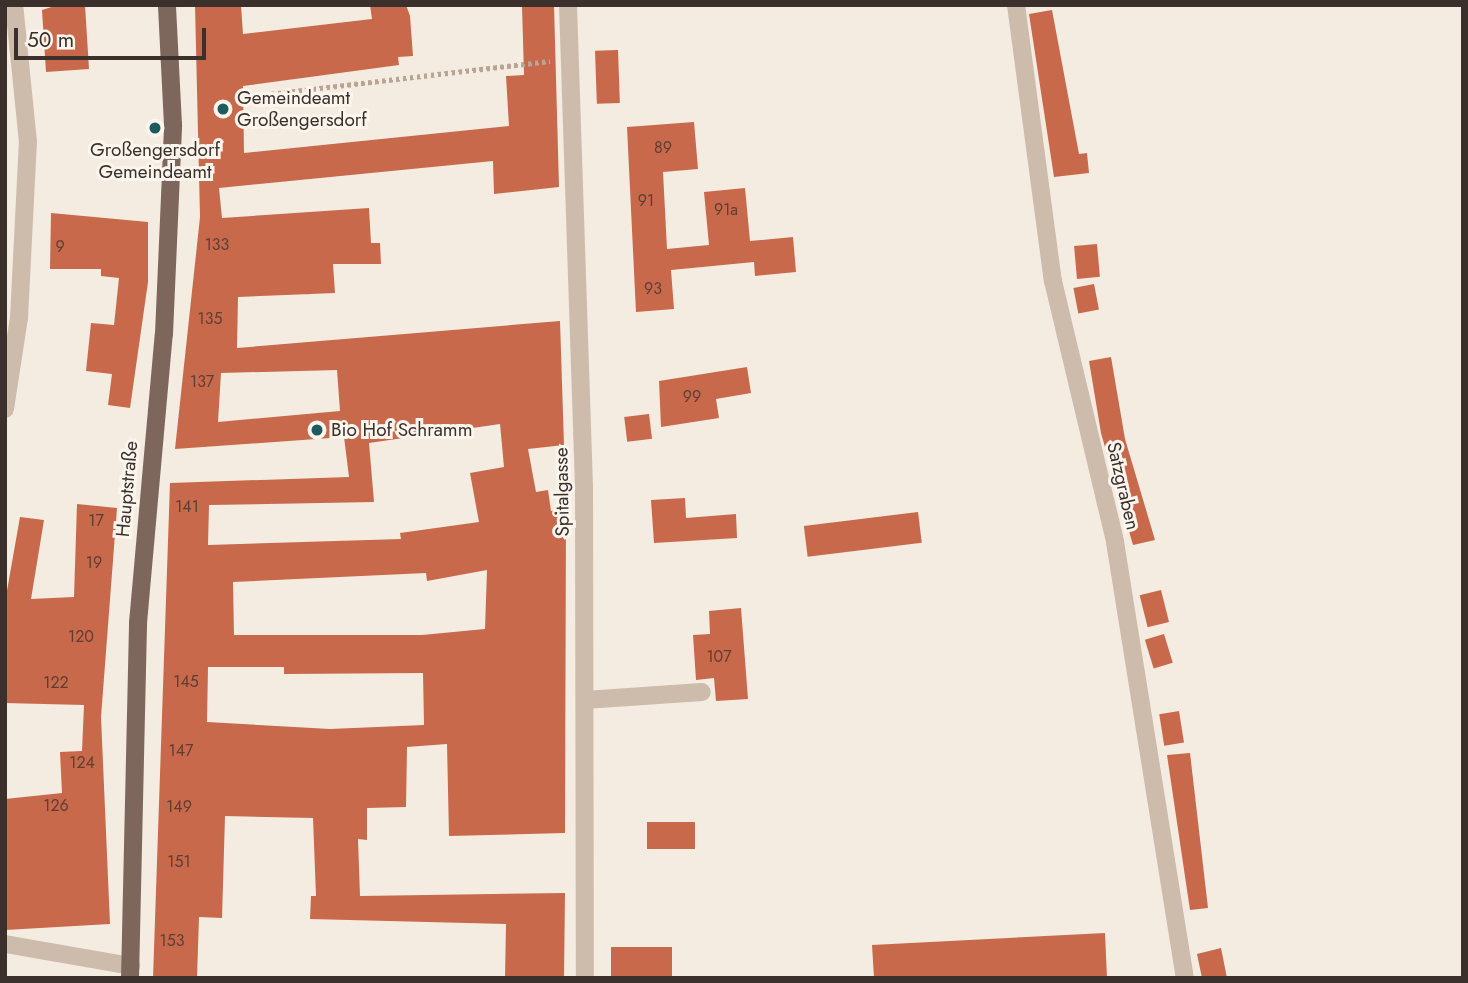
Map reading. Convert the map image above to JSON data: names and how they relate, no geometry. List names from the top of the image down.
{
  "streets": {
    "main road": ["Hauptstraße"],
    "street": ["Satzgraben", "Spitalgasse"]
  },
  "places": ["Gemeindeamt Großengersdorf", "Großengersdorf Gemeindeamt", "Bio Hof Schramm"],
  "house_numbers": [
    "89",
    "91",
    "91a",
    "133",
    "9",
    "93",
    "135",
    "137",
    "99",
    "141",
    "17",
    "19",
    "120",
    "107",
    "145",
    "122",
    "147",
    "124",
    "126",
    "149",
    "151",
    "153"
  ],
  "scale_bar": "50 m"
}
